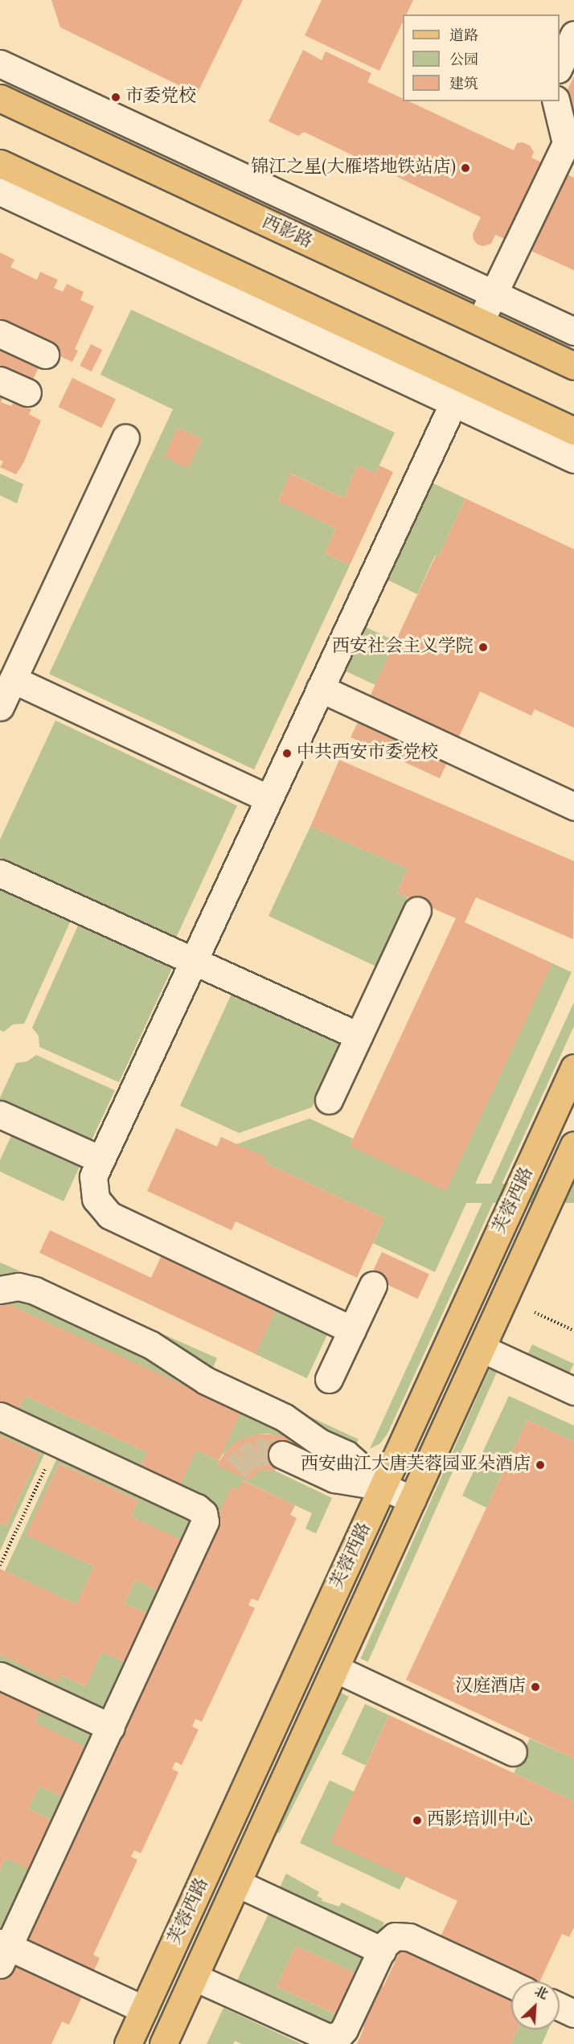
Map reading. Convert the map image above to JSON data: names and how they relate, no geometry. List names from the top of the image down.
{
  "streets": {
    "main road": ["西影路", "芙蓉西路"]
  },
  "places": [
    "市委党校",
    "锦江之星(大雁塔地铁站店)",
    "西安社会主义学院",
    "中共西安市委党校",
    "西安曲江大唐芙蓉园亚朵酒店",
    "汉庭酒店",
    "西影培训中心"
  ],
  "legend": ["道路", "公园", "建筑"],
  "north": "top right"
}
